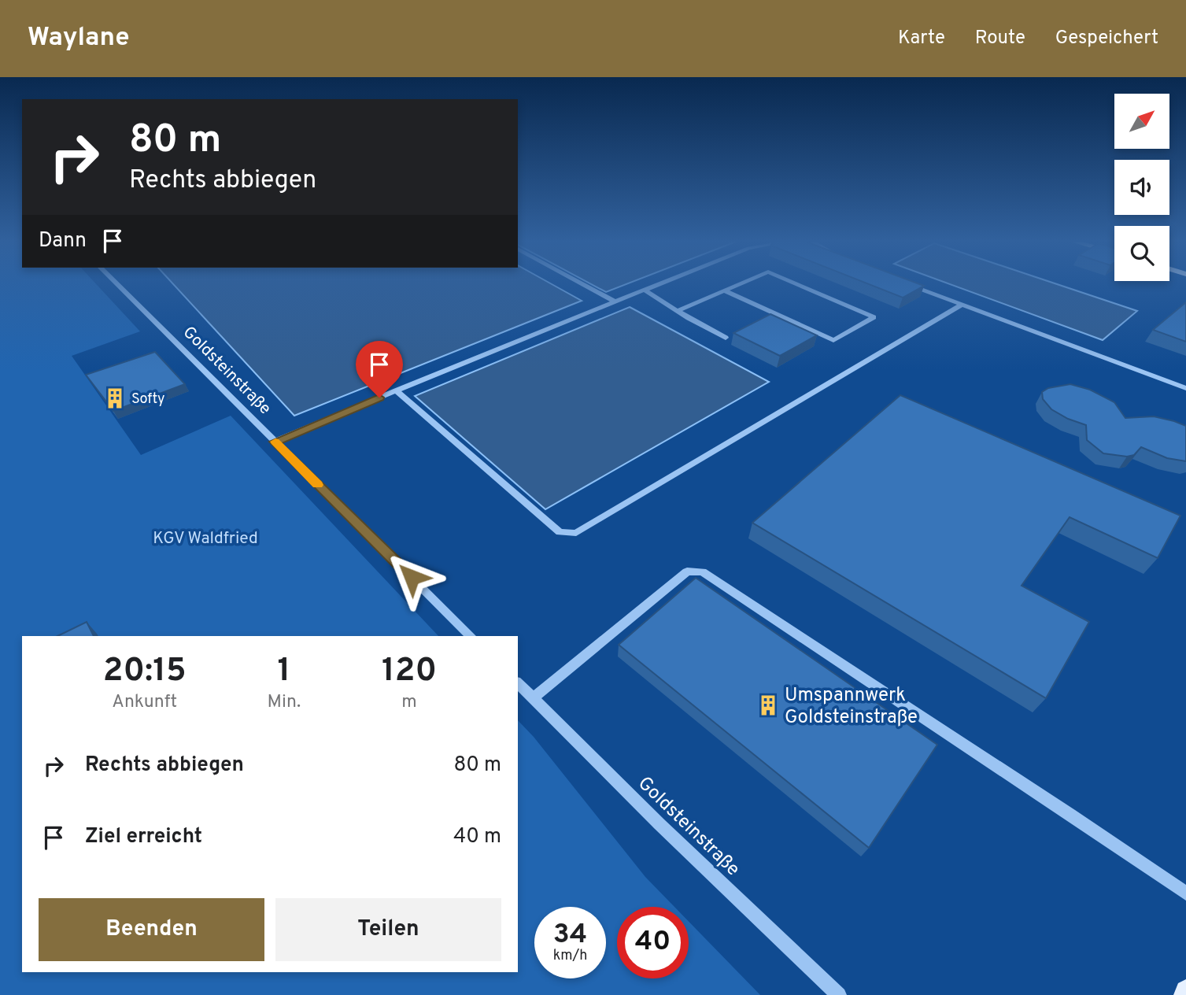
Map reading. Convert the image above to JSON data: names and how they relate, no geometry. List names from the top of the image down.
{
  "streets": {
    "street": ["Goldsteinstraße"]
  },
  "parks": ["KGV Waldfried"],
  "places": {
    "building": ["Softy", "Umspannwerk Goldsteinstraße"]
  },
  "north": "top right",
  "page": {
    "header": "Waylane",
    "nav": ["Karte", "Route", "Gespeichert"],
    "turn": ["80 m", "Rechts abbiegen"],
    "then": "Dann",
    "eta": [
      "20:15",
      "Ankunft",
      "1",
      "Min.",
      "120",
      "m"
    ],
    "list": [
      {
        "name": "Rechts abbiegen",
        "value": "80 m"
      },
      {
        "name": "Ziel erreicht",
        "value": "40 m"
      }
    ],
    "buttons": ["Beenden", "Teilen"],
    "speed": "34 km/h",
    "limit": "40"
  }
}
